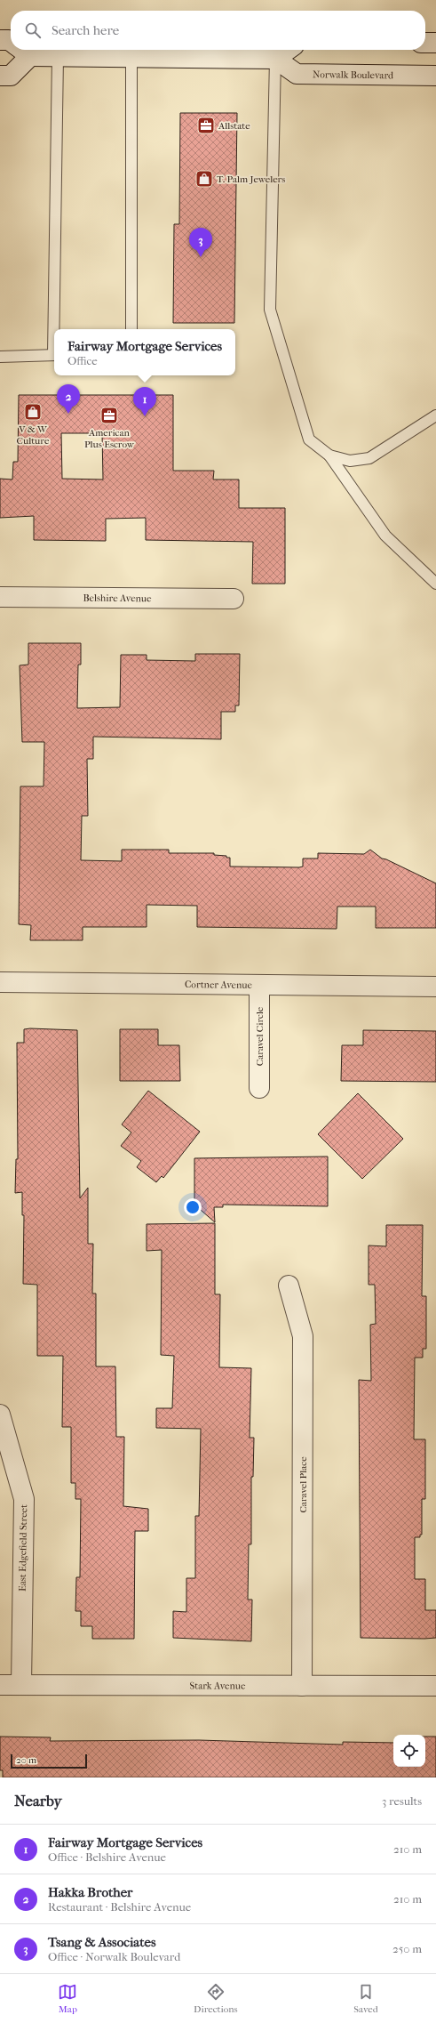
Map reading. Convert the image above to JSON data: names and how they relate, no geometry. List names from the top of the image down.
{
  "streets": {
    "street": [
      "Norwalk Boulevard",
      "Belshire Avenue",
      "Cortner Avenue",
      "Caravel Circle",
      "Caravel Place",
      "East Edgefield Street",
      "Stark Avenue"
    ]
  },
  "crossings": [
    ["Cortner Avenue", "Caravel Circle"],
    ["Caravel Place", "Stark Avenue"],
    ["East Edgefield Street", "Stark Avenue"]
  ],
  "places": {
    "office": ["Allstate", "American Plus Escrow"],
    "shop": ["T. Palm Jewelers", "V & W Culture"]
  },
  "scale_bar": "20 m",
  "page": {
    "search": "Search here",
    "pins": ["3", "2", "1"],
    "popup": ["Fairway Mortgage Services", "Office"],
    "scale": "20 m",
    "heading": ["Nearby", "3 results"],
    "list": [
      {
        "mark": "1",
        "name": "Fairway Mortgage Services",
        "note": "Office · Belshire Avenue",
        "value": "210 m"
      },
      {
        "mark": "2",
        "name": "Hakka Brother",
        "note": "Restaurant · Belshire Avenue",
        "value": "210 m"
      },
      {
        "mark": "3",
        "name": "Tsang & Associates",
        "note": "Office · Norwalk Boulevard",
        "value": "250 m"
      }
    ],
    "nav": ["Map", "Directions", "Saved"]
  }
}
